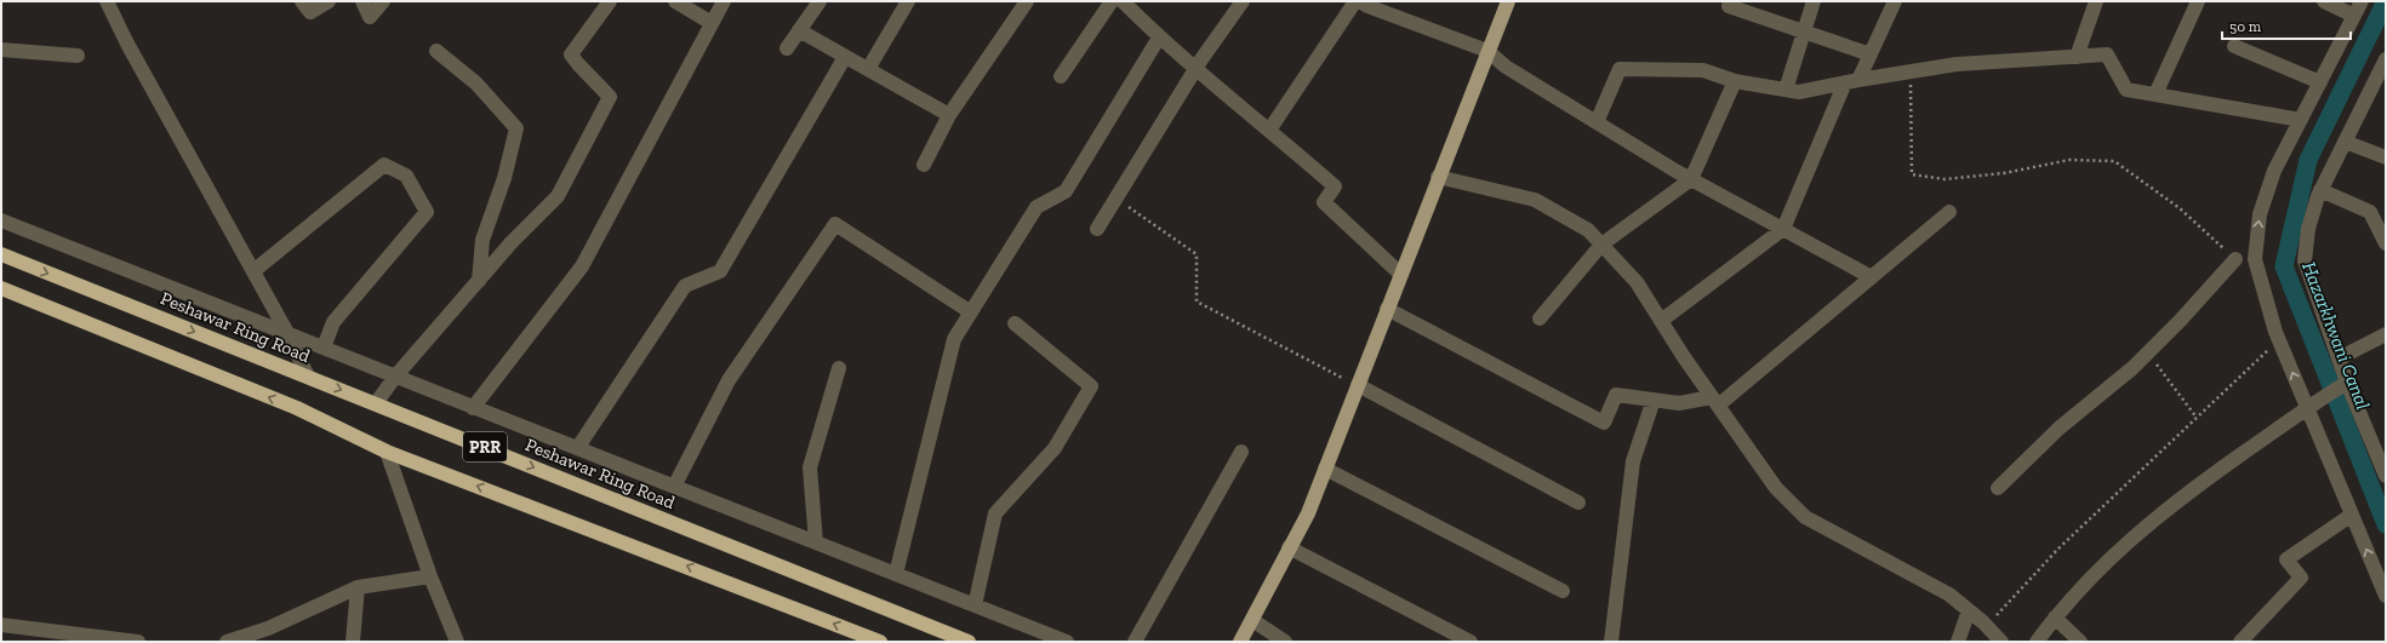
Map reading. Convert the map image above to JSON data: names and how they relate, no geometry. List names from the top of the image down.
{
  "streets": {
    "highway": ["Peshawar Ring Road", "PRR"]
  },
  "water": ["Hazarkhwani Canal"],
  "scale_bar": "50 m"
}
